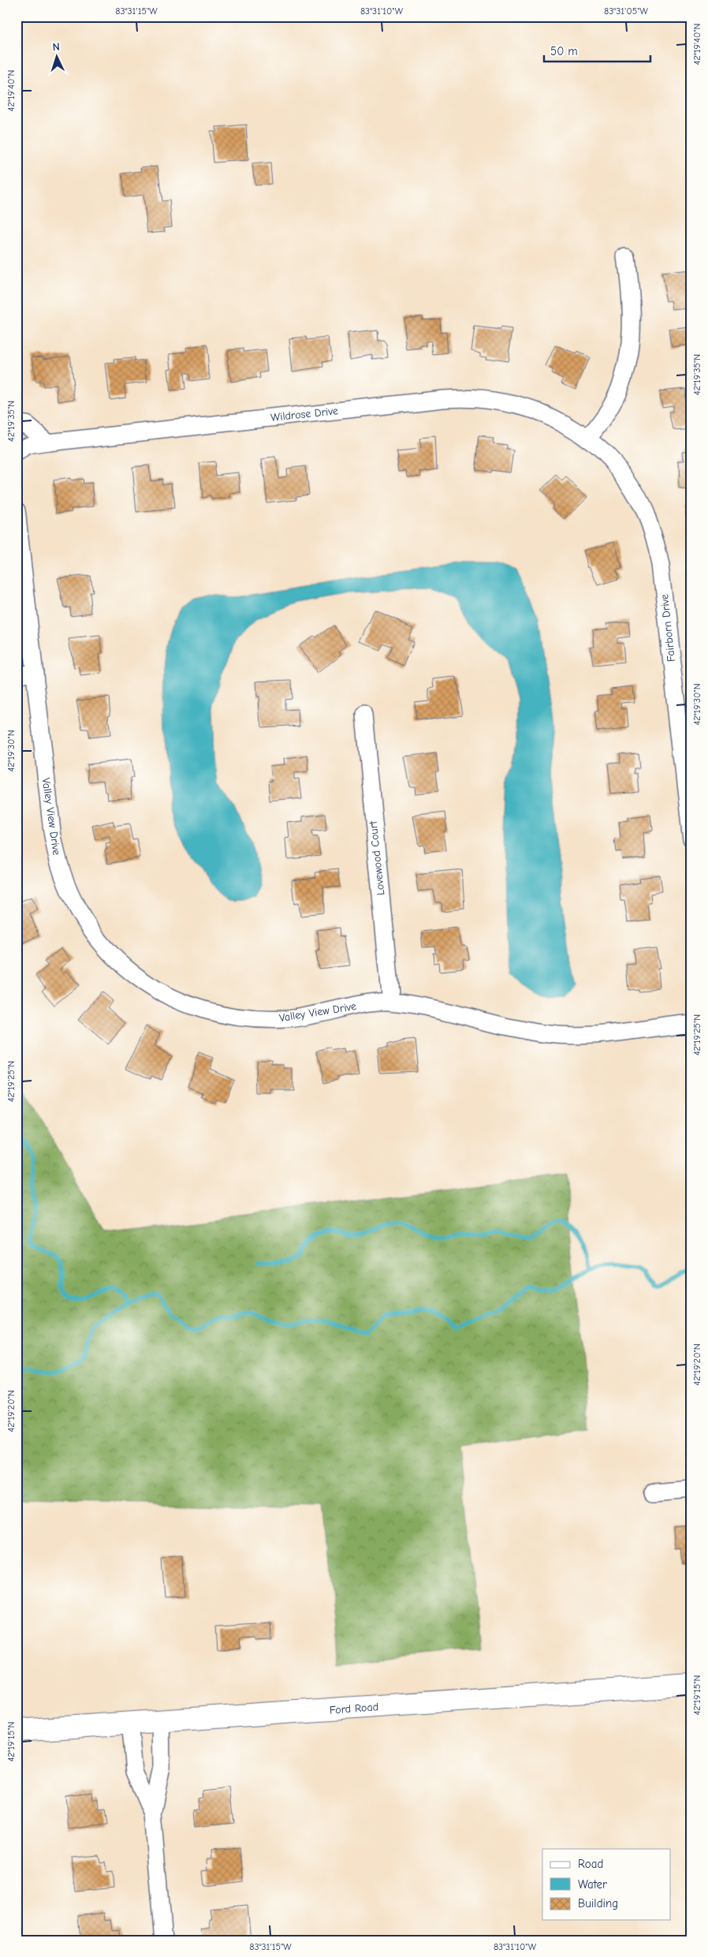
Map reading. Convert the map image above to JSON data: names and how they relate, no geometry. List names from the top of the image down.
{
  "streets": {
    "main road": ["Ford Road"],
    "street": [
      "Wildrose Drive",
      "Fairborn Drive",
      "Valley View Drive",
      "Lovewood Court"
    ]
  },
  "crossings": [
    ["Wildrose Drive", "Fairborn Drive"],
    ["Valley View Drive", "Lovewood Court"]
  ],
  "legend": ["Road", "Water", "Building"],
  "scale_bar": "50 m",
  "north": "top",
  "coordinates": [
    "83°31'15\"W",
    "83°31'10\"W",
    "83°31'05\"W",
    "42°19'40\"N",
    "42°19'35\"N",
    "42°19'30\"N",
    "42°19'25\"N",
    "42°19'20\"N",
    "42°19'15\"N"
  ]
}
